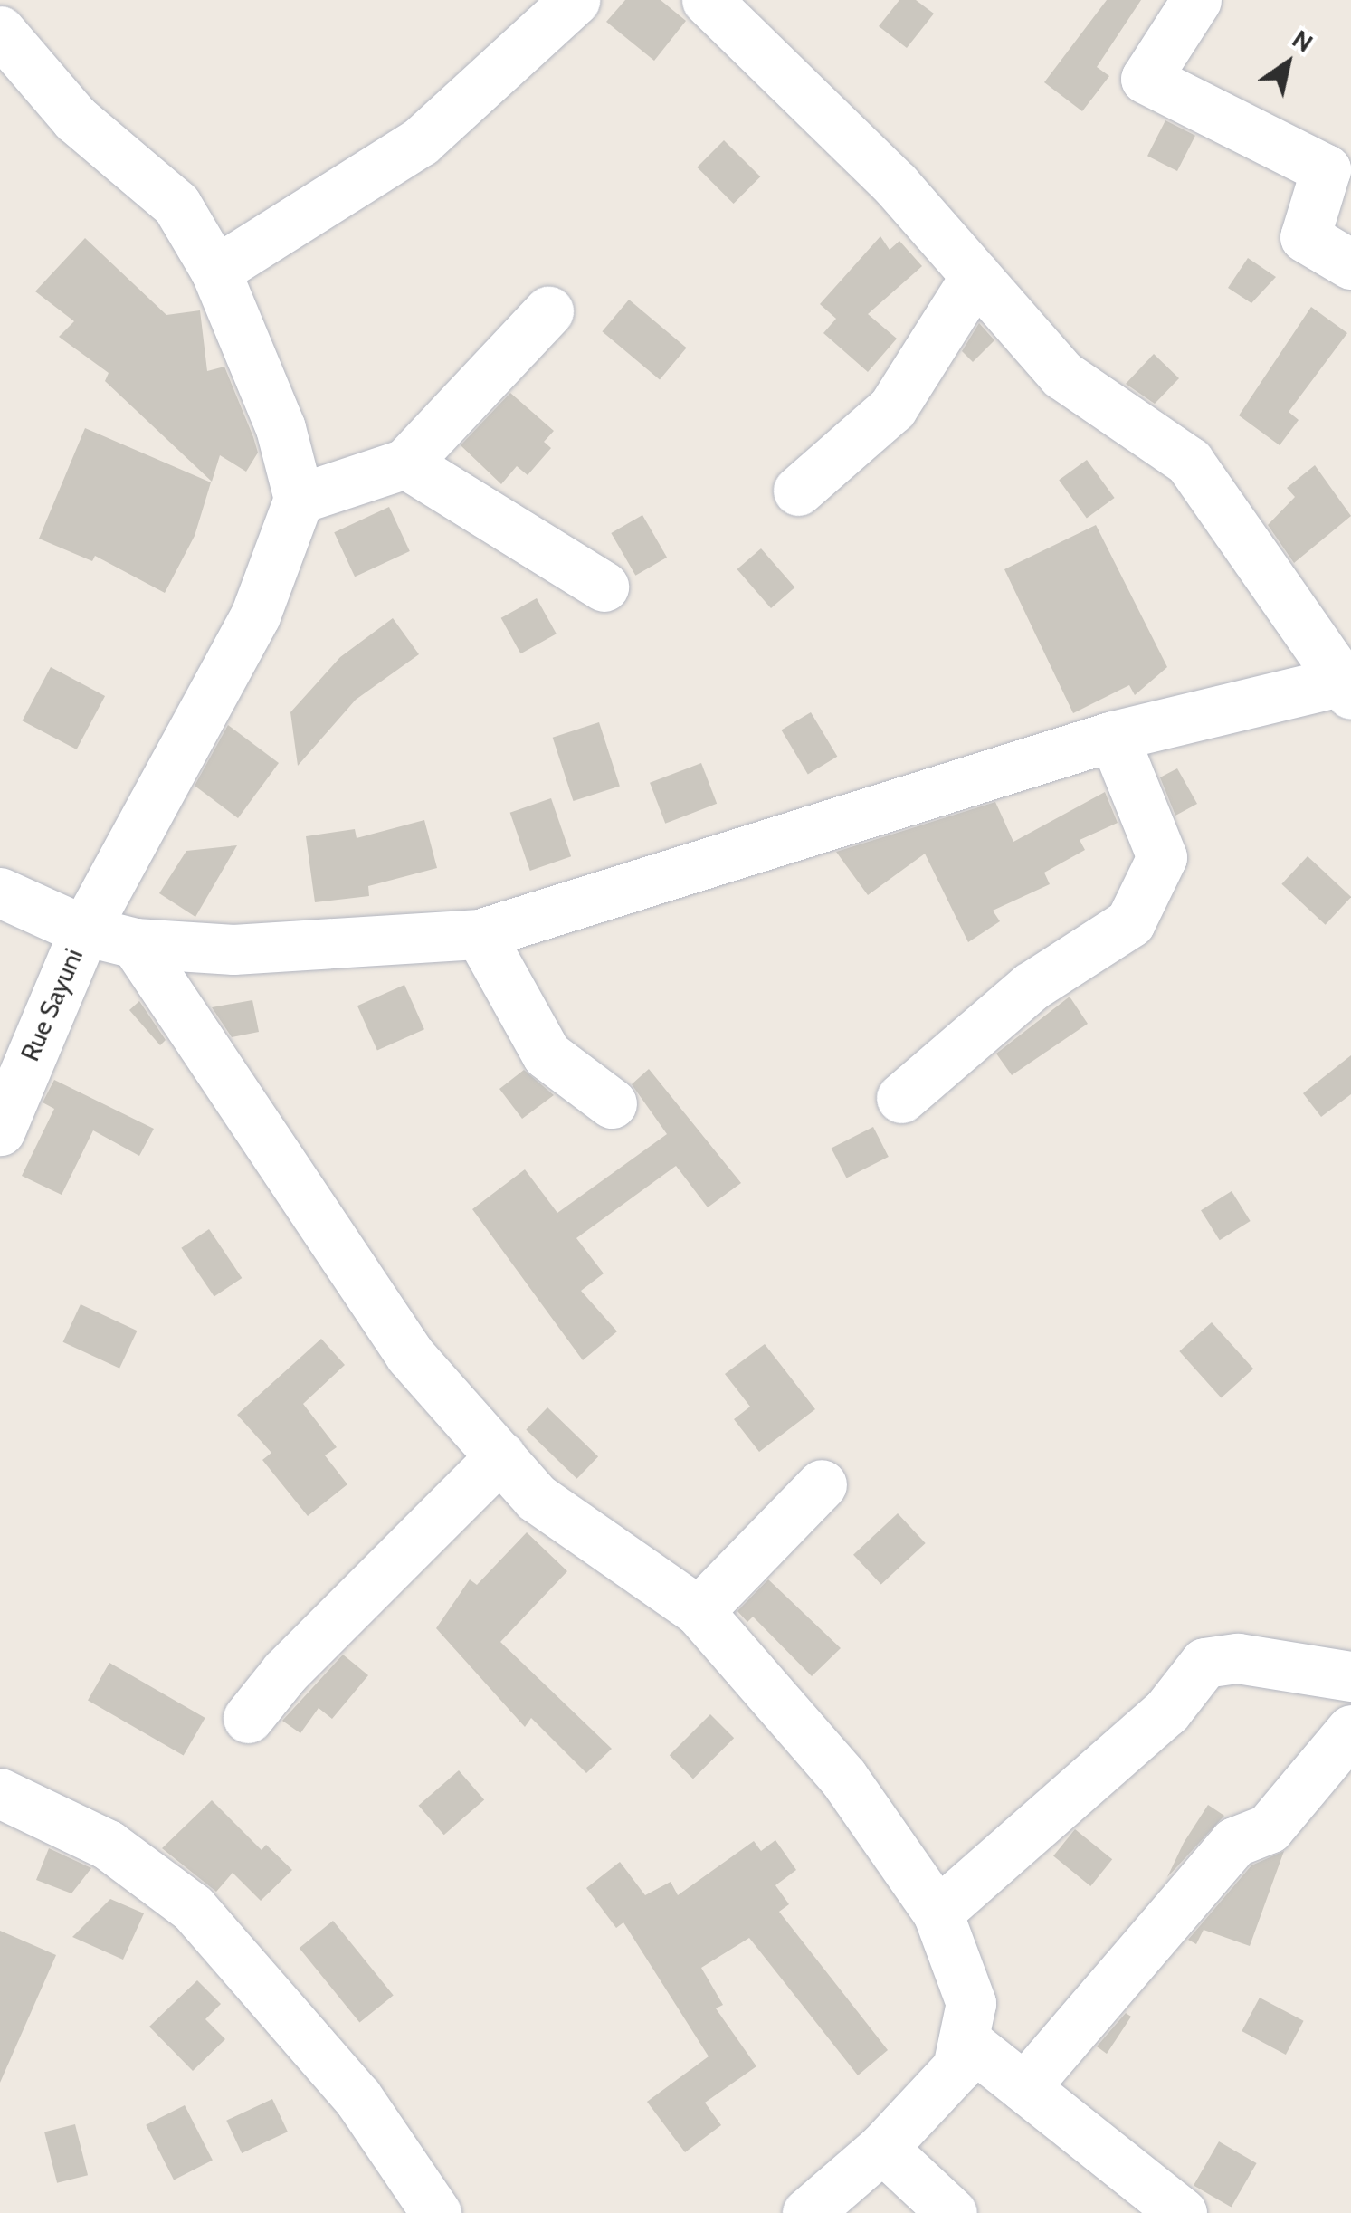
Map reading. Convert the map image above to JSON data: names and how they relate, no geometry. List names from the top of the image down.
{
  "streets": {
    "street": ["Rue Sayuni"]
  },
  "north": "top right"
}
